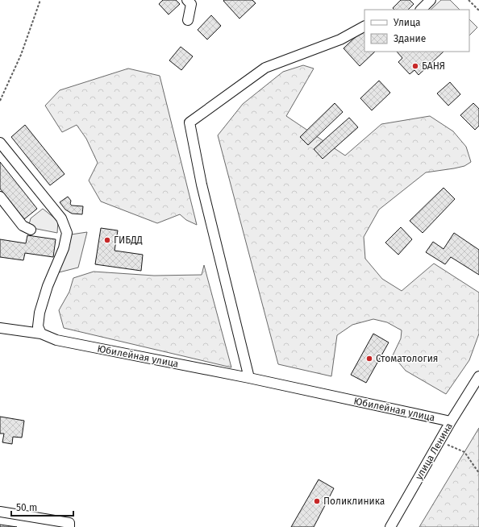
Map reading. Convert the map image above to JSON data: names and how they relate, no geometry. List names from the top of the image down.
{
  "streets": {
    "street": ["Юбилейная улица", "улица Ленина"]
  },
  "crossings": [
    ["Юбилейная улица", "улица Ленина"]
  ],
  "places": [
    "БАНЯ",
    "ГИБДД",
    "Стоматология",
    "Поликлиника"
  ],
  "legend": ["Улица", "Здание"],
  "scale_bar": "50 m"
}
